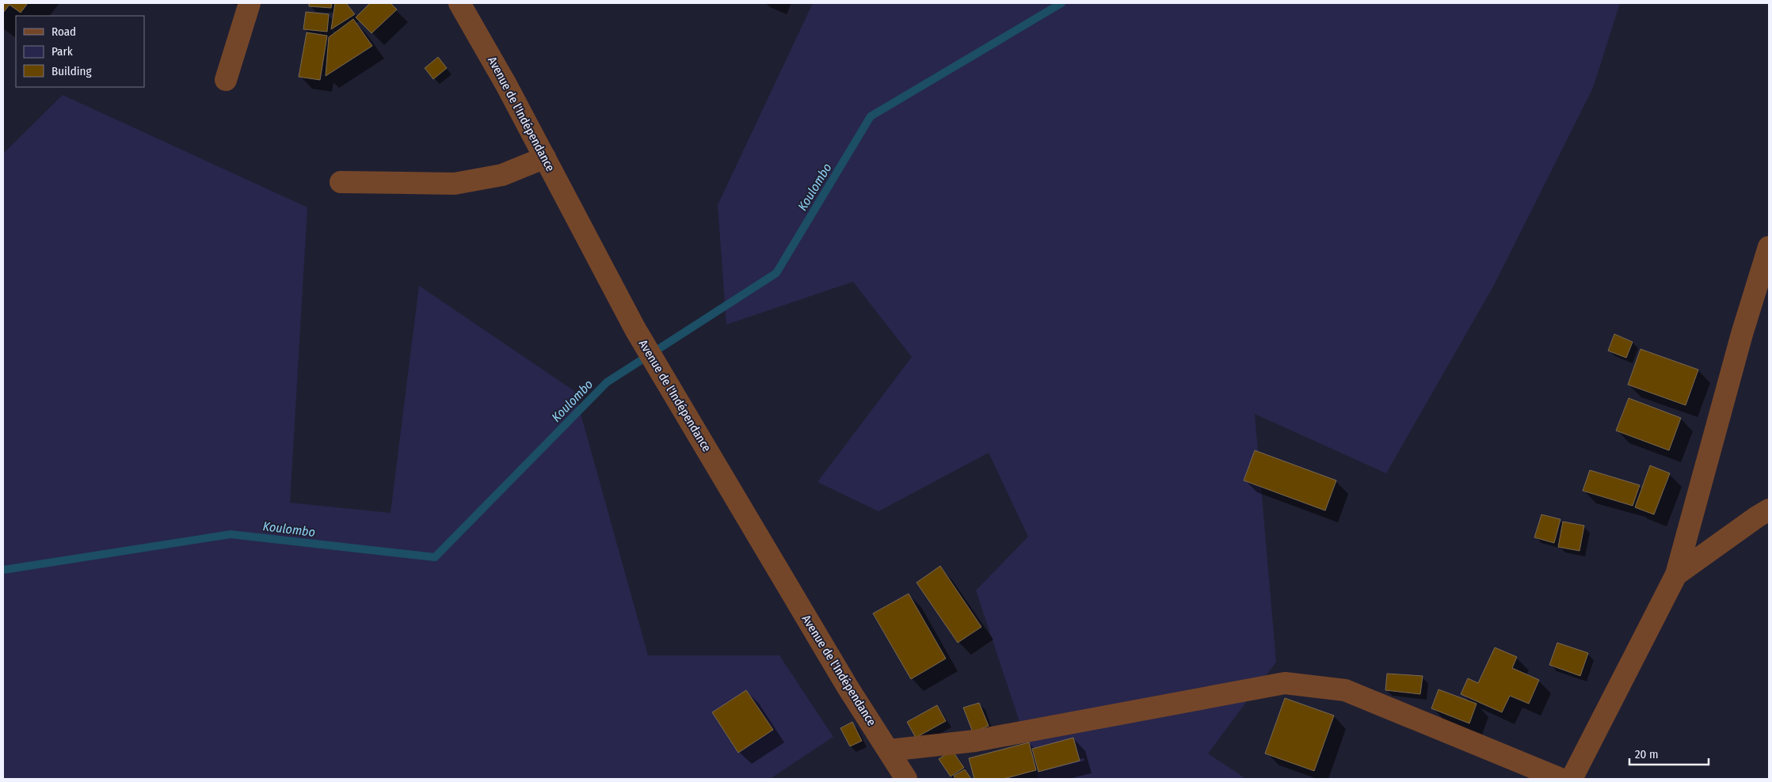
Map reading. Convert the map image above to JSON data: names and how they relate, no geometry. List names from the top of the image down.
{
  "streets": {
    "street": ["Avenue de l'Indépendance"]
  },
  "water": ["Koulombo"],
  "legend": ["Road", "Park", "Building"],
  "scale_bar": "20 m"
}
